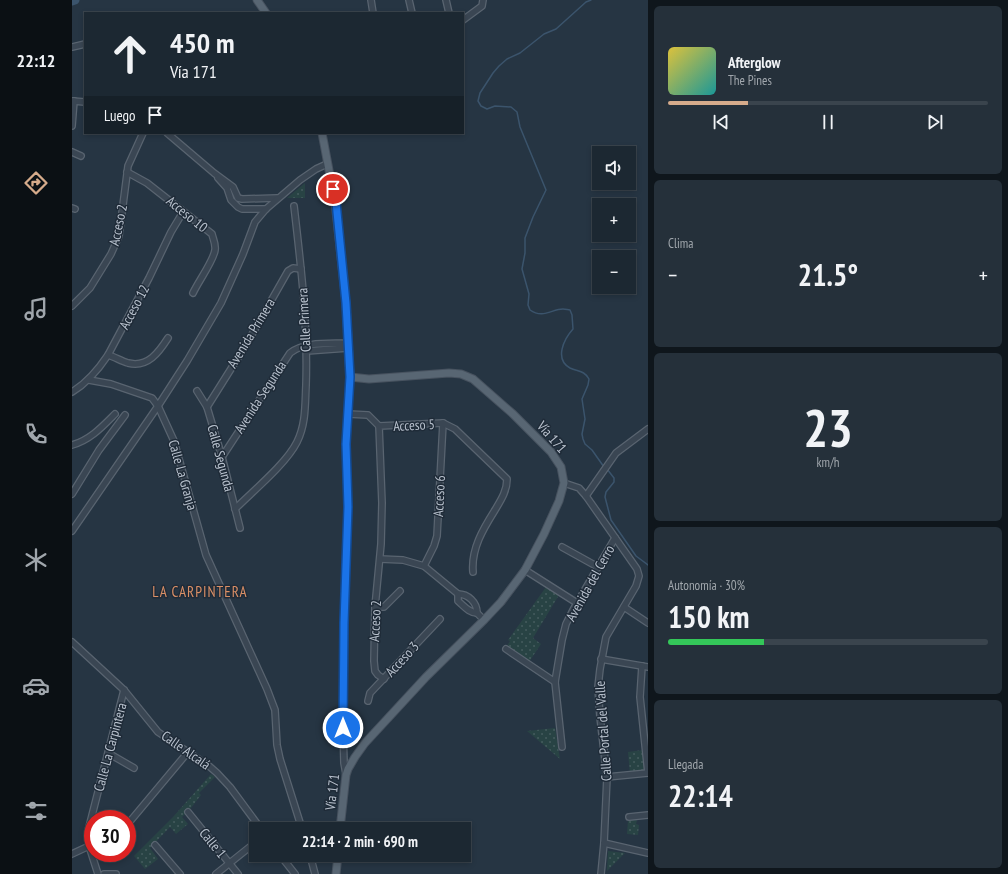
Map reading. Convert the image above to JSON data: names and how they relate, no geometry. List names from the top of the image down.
{
  "streets": {
    "main road": ["Vía 171"],
    "street": [
      "Acceso 10",
      "Acceso 2",
      "Acceso 12",
      "Calle Primera",
      "Avenida Primera",
      "Avenida Segunda",
      "Acceso 5",
      "Calle Segunda",
      "Calle La Granja",
      "Acceso 6",
      "Avenida del Cerro",
      "Acceso 3",
      "Calle Portal del Valle",
      "Calle La Carpintera",
      "Calle Alcalá",
      "Calle 1"
    ]
  },
  "crossings": [
    ["Acceso 10", "Acceso 2"],
    ["Acceso 10", "Acceso 12"],
    ["Acceso 2", "Acceso 5"],
    ["Acceso 2", "Acceso 3"],
    ["Calle Primera", "Avenida Primera"],
    ["Calle Primera", "Avenida Segunda"],
    ["Calle Primera", "Calle Segunda"],
    ["Avenida Primera", "Calle Segunda"],
    ["Avenida Segunda", "Calle Segunda"],
    ["Acceso 5", "Acceso 6"],
    ["Vía 171", "Calle Portal del Valle"],
    ["Avenida del Cerro", "Calle Portal del Valle"],
    ["Calle La Carpintera", "Calle Alcalá"]
  ],
  "districts": ["LA CARPINTERA"],
  "page": {
    "tabs": "22:12",
    "turn": ["450 m", "Vía 171"],
    "song": ["Afterglow", "The Pines"],
    "then": "Luego",
    "map_buttons": ["+", "−"],
    "tile": [
      "Clima",
      ["23", "km/h"],
      ["Autonomía · 30%", "150 km"],
      ["Llegada", "22:14"]
    ],
    "heat": ["−", "21.5°", "+"],
    "limit": "30",
    "trip": "22:14 · 2 min · 690 m"
  }
}
